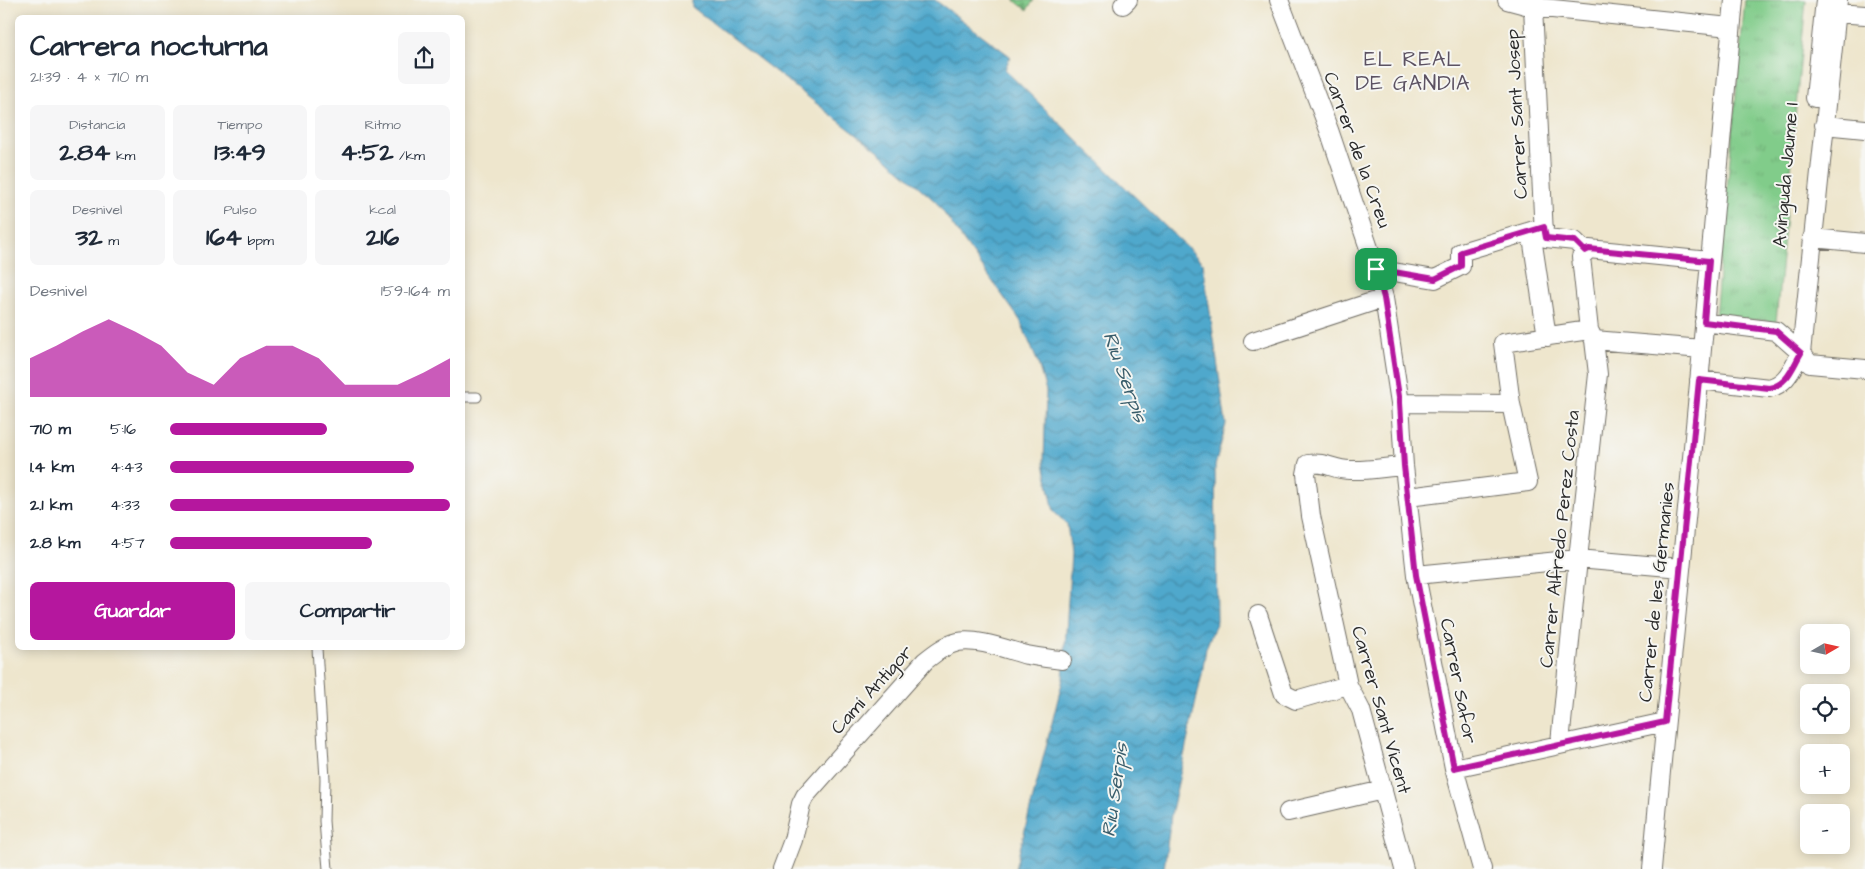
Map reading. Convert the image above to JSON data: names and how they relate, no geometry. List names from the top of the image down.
{
  "streets": {
    "street": [
      "Carrer Sant Josep",
      "Carrer de la Creu",
      "Avinguda Jaume I",
      "Carrer Alfredo Perez Costa",
      "Carrer de les Germanies",
      "Carrer Safor",
      "Camí Antigor",
      "Carrer Sant Vicent"
    ]
  },
  "crossings": [
    ["Carrer de la Creu", "Carrer Safor"],
    ["Carrer de la Creu", "Carrer Sant Vicent"],
    ["Avinguda Jaume I", "Carrer de les Germanies"]
  ],
  "districts": ["EL REAL DE GANDIA"],
  "water": ["Riu Serpis"],
  "north": "right",
  "page": {
    "heading": ["Carrera nocturna", "21:39 · 4 × 710 m"],
    "stats": [
      ["Distancia", "2.84 km"],
      ["Tiempo", "13:49"],
      ["Ritmo", "4:52 /km"],
      ["Desnivel", "32 m"],
      ["Pulso", "164 bpm"],
      ["kcal", "216"]
    ],
    "chart": ["Desnivel", "159–164 m"],
    "list": [
      {
        "name": "710 m",
        "note": "5:16"
      },
      {
        "name": "1.4 km",
        "note": "4:43"
      },
      {
        "name": "2.1 km",
        "note": "4:33"
      },
      {
        "name": "2.8 km",
        "note": "4:57"
      }
    ],
    "buttons": ["Guardar", "Compartir"],
    "map_buttons": ["+", "−"]
  }
}
